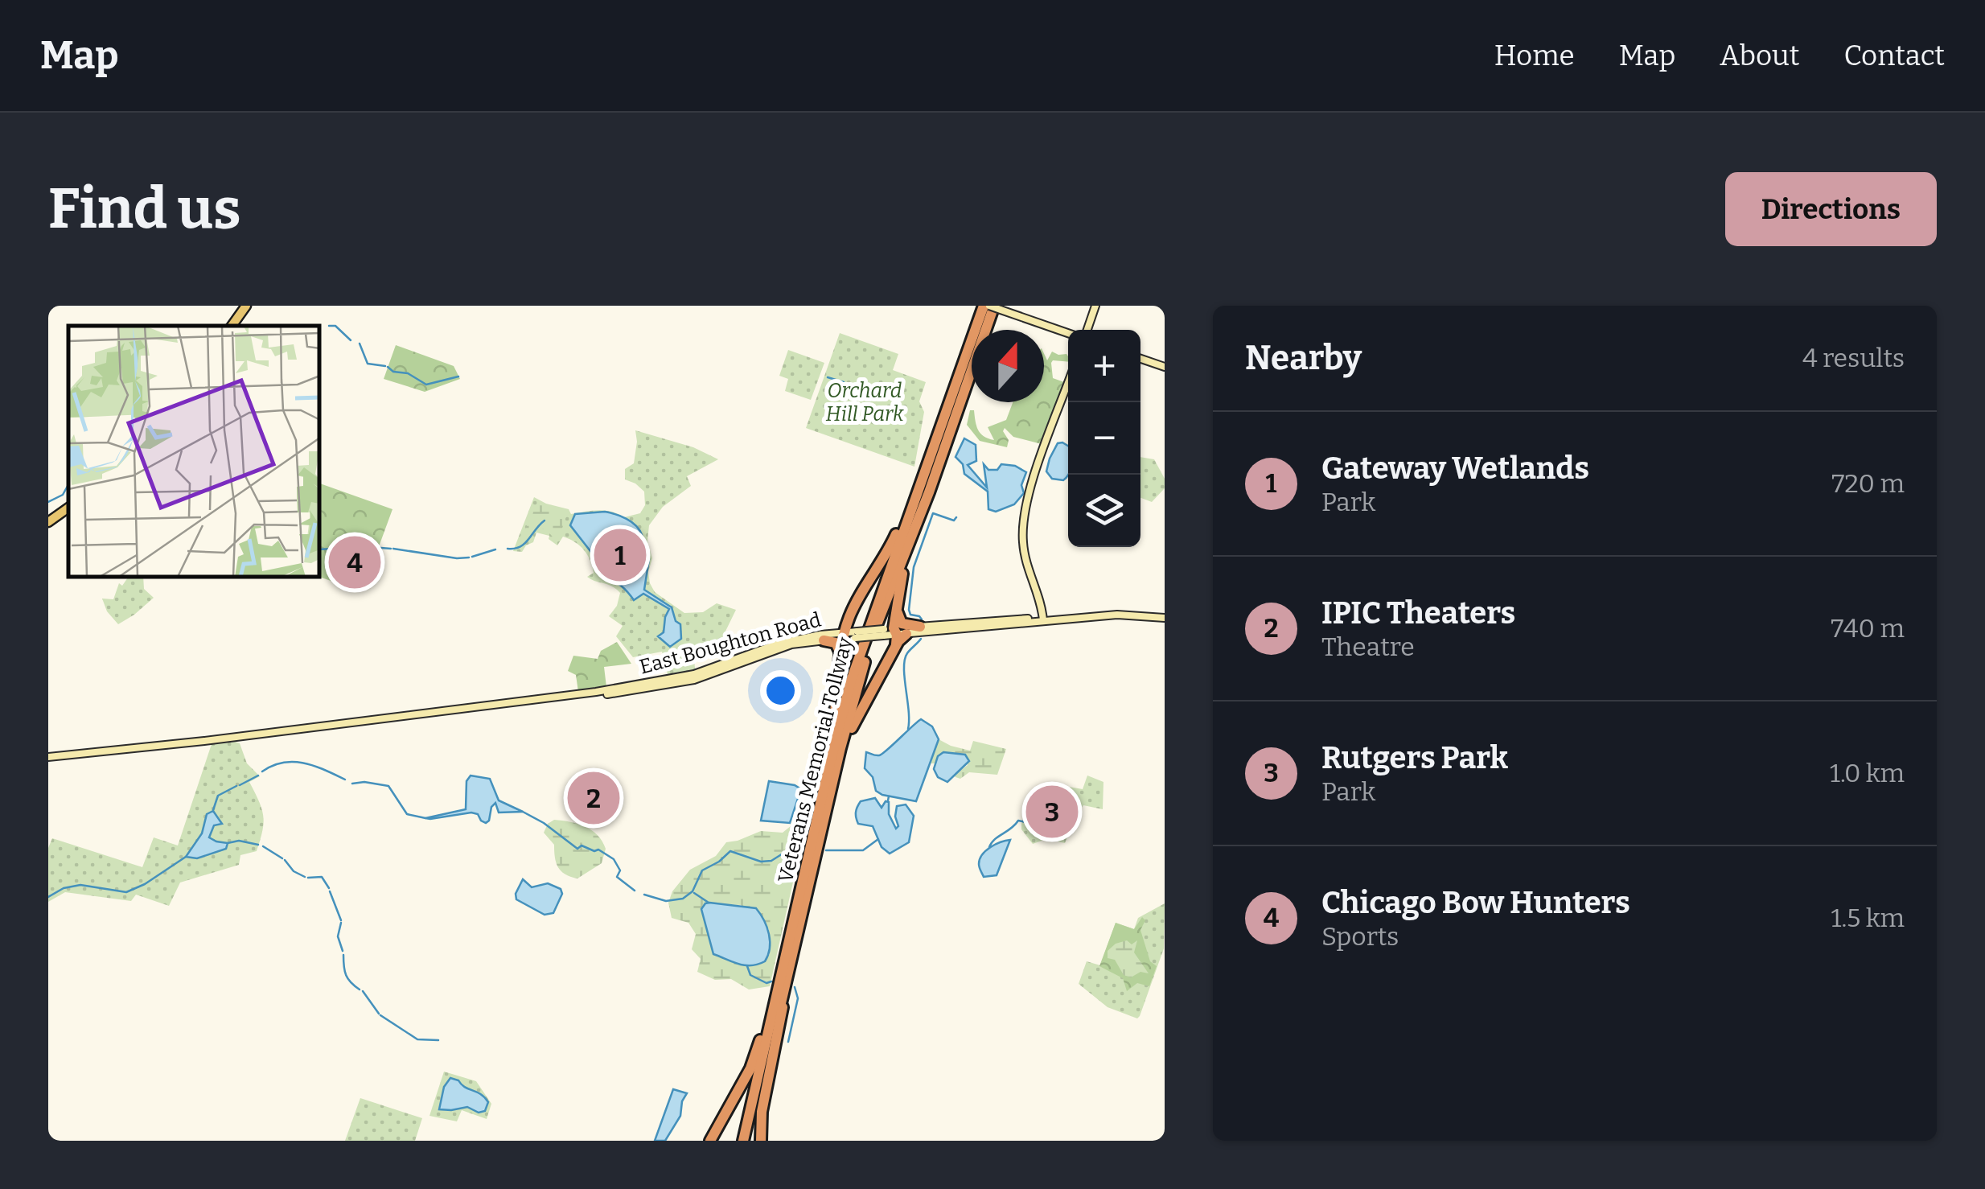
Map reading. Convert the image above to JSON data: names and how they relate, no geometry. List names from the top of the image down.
{
  "streets": {
    "highway": ["Veterans Memorial Tollway"],
    "main road": ["East Boughton Road"]
  },
  "crossings": [
    ["East Boughton Road", "Veterans Memorial Tollway"]
  ],
  "parks": ["Orchard Hill Park"],
  "north": "top",
  "page": {
    "header": "Map",
    "nav": [
      "Home",
      "Map",
      "About",
      "Contact"
    ],
    "buttons": "Directions",
    "title": "Find us",
    "heading": ["Nearby", "4 results"],
    "map_buttons": ["+", "−"],
    "list": [
      {
        "mark": "1",
        "name": "Gateway Wetlands",
        "note": "Park",
        "value": "720 m"
      },
      {
        "mark": "2",
        "name": "IPIC Theaters",
        "note": "Theatre",
        "value": "740 m"
      },
      {
        "mark": "3",
        "name": "Rutgers Park",
        "note": "Park",
        "value": "1.0 km"
      },
      {
        "mark": "4",
        "name": "Chicago Bow Hunters",
        "note": "Sports",
        "value": "1.5 km"
      }
    ],
    "pins": [
      "1",
      "4",
      "2",
      "3"
    ]
  }
}
